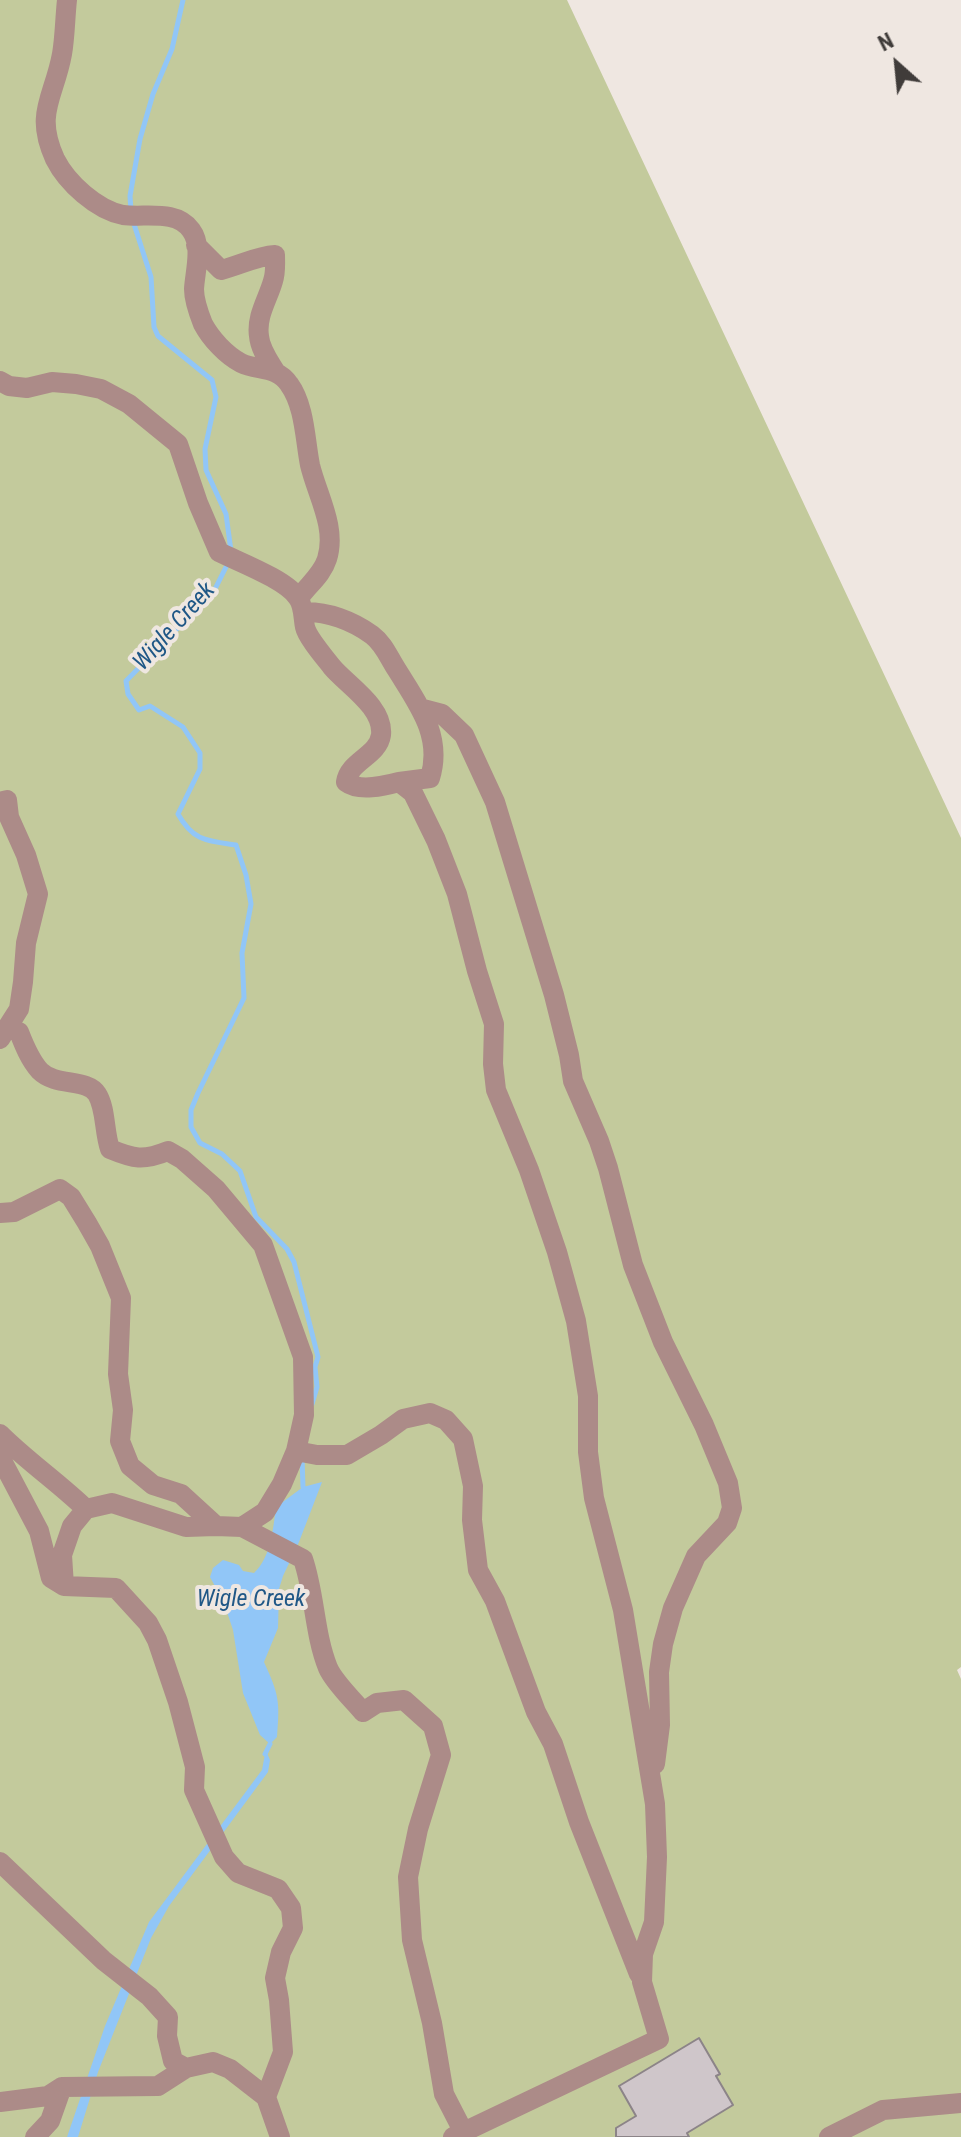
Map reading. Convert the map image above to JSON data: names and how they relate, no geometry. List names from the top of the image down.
{
  "water": ["Wigle Creek"],
  "north": "top left"
}
